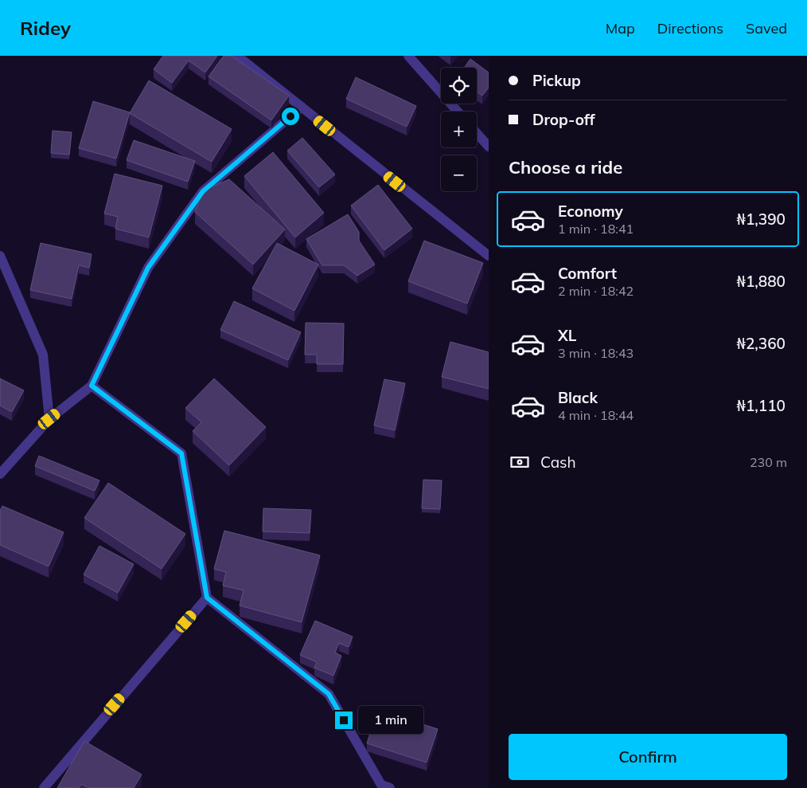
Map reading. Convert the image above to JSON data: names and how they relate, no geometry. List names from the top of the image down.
{
  "page": {
    "header": "Ridey",
    "nav": ["Map", "Directions", "Saved"],
    "banner": ["Pickup", "Drop-off"],
    "map_buttons": ["+", "−"],
    "heading": "Choose a ride",
    "list": [
      {
        "name": "Economy",
        "note": "1 min · 18:41",
        "value": "₦1,390"
      },
      {
        "name": "Comfort",
        "note": "2 min · 18:42",
        "value": "₦1,880"
      },
      {
        "name": "XL",
        "note": "3 min · 18:43",
        "value": "₦2,360"
      },
      {
        "name": "Black",
        "note": "4 min · 18:44",
        "value": "₦1,110"
      }
    ],
    "pay": ["Cash", "230 m"],
    "bubble": "1 min",
    "buttons": "Confirm"
  }
}
